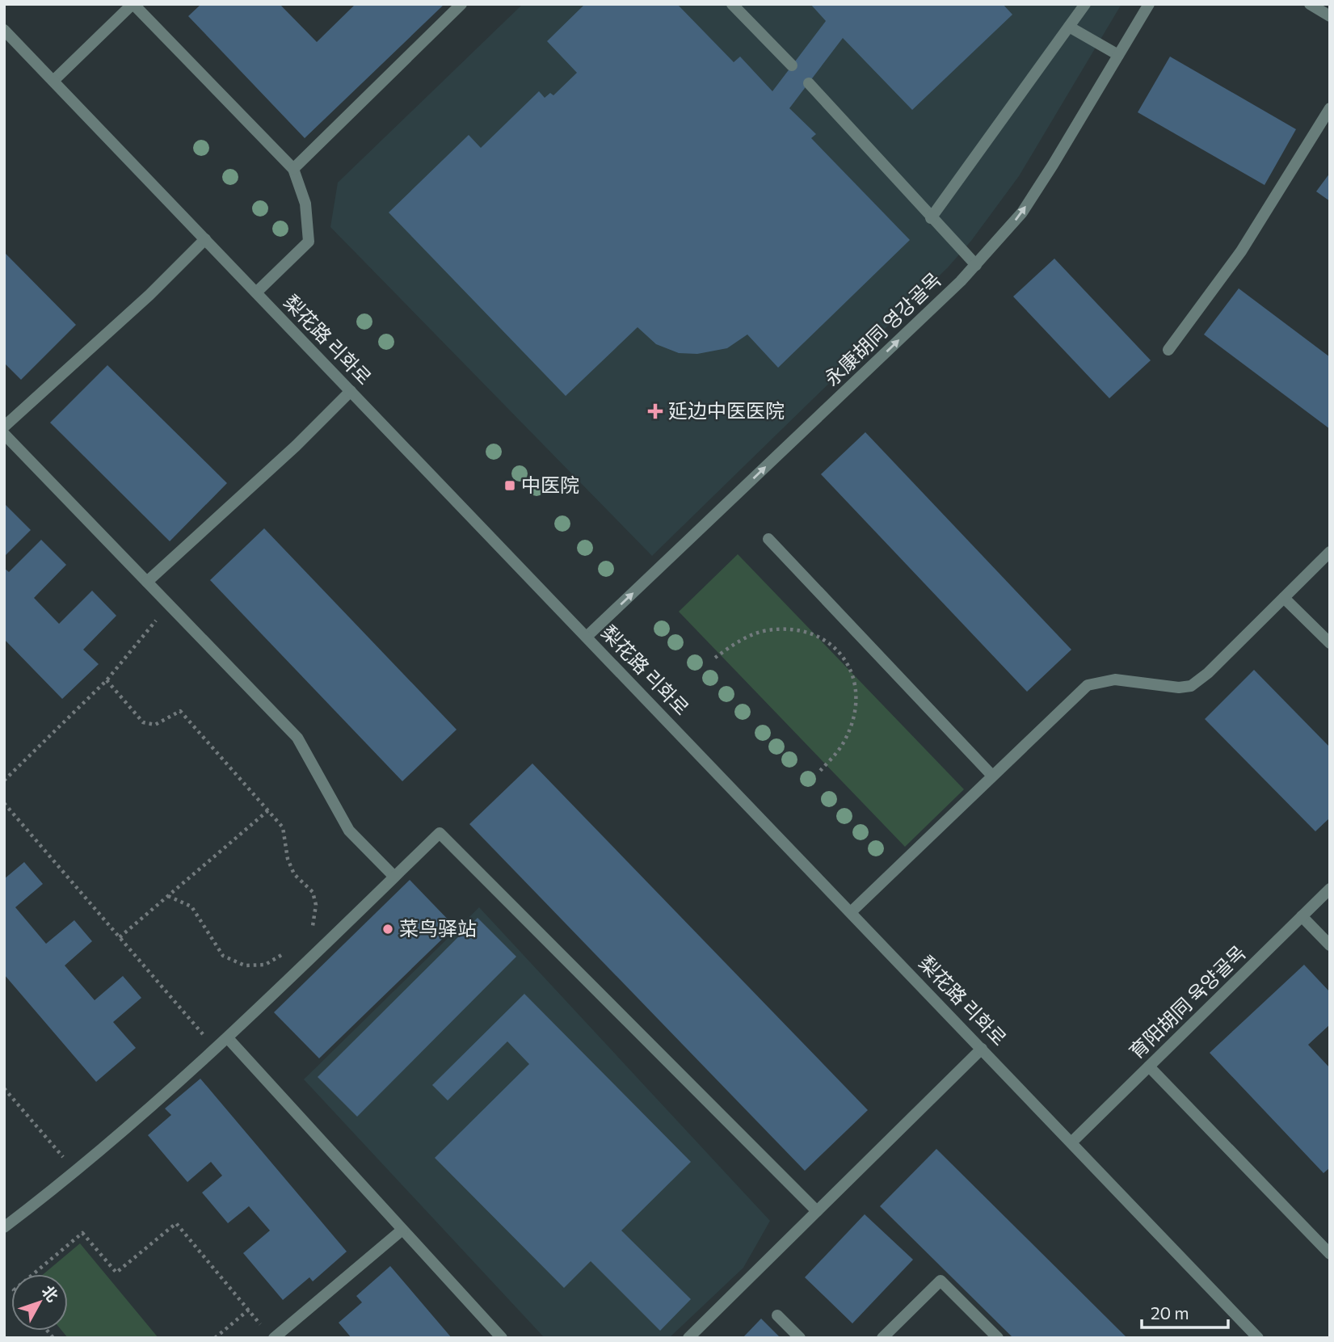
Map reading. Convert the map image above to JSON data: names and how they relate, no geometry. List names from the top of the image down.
{
  "streets": {
    "street": ["永康胡同 영강골목", "梨花路 리화로", "育阳胡同 육양골목"]
  },
  "crossings": [
    ["永康胡同 영강골목", "梨花路 리화로"],
    ["梨花路 리화로", "育阳胡同 육양골목"]
  ],
  "one_way": ["永康胡同 영강골목"],
  "places": {
    "health": ["延边中医医院"],
    "transit": ["中医院"],
    "other": ["菜鸟驿站"]
  },
  "scale_bar": "20 m",
  "north": "top right"
}
